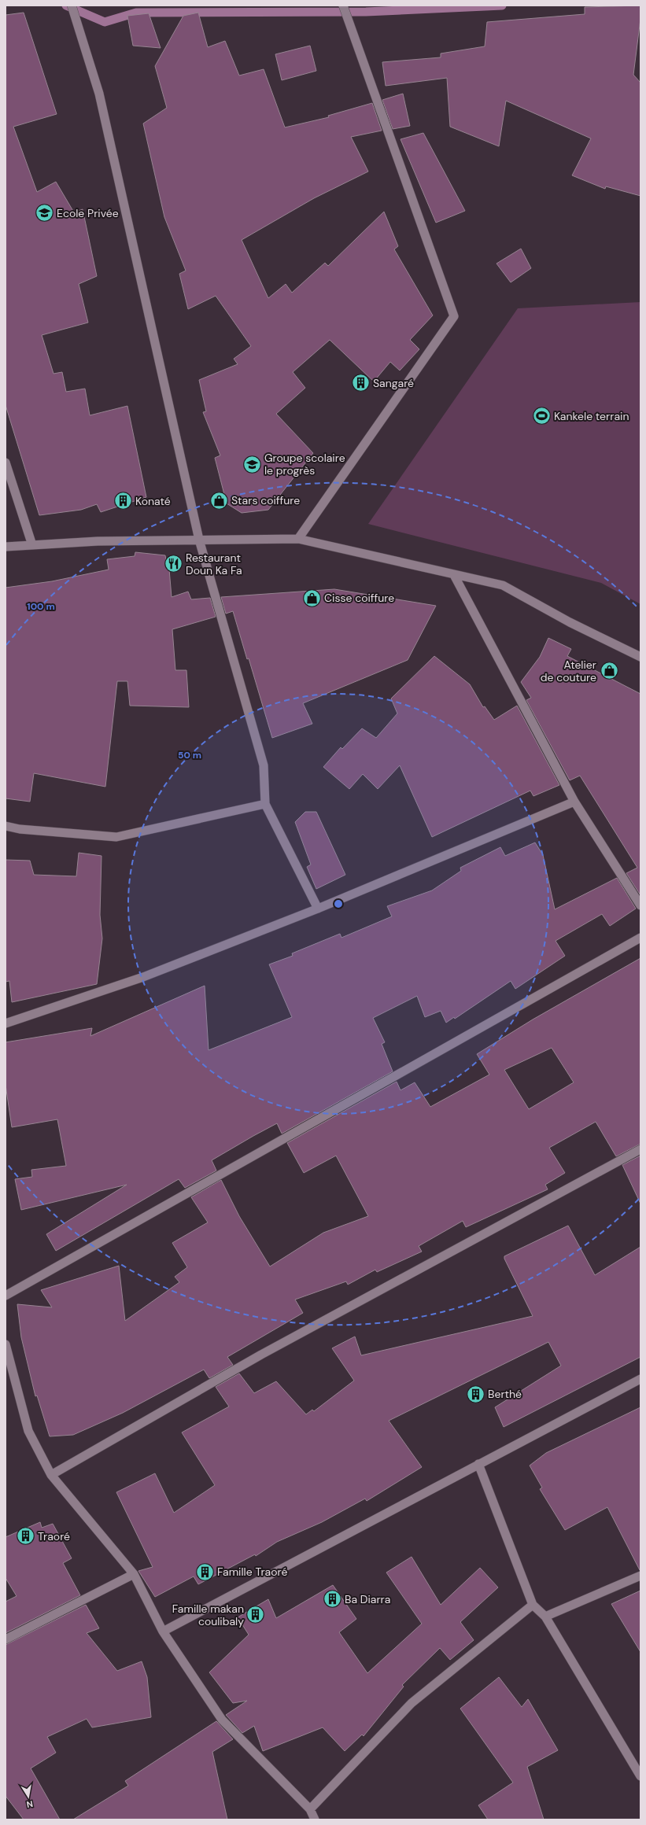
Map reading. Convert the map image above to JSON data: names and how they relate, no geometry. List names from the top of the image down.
{
  "places": {
    "school or university": ["Ecole Privée", "Groupe scolaire le progrès"],
    "building": [
      "Sangaré",
      "Konaté",
      "Berthé",
      "Traoré",
      "Famille Traoré",
      "Ba Diarra",
      "Famille makan coulibaly"
    ],
    "sports": ["Kankele terrain"],
    "shop": ["Stars coiffure", "Cisse coiffure", "Atelier de couture"],
    "restaurant": ["Restaurant Doun Ka Fa"]
  },
  "north": "bottom",
  "rings": ["100 m", "50 m"]
}
